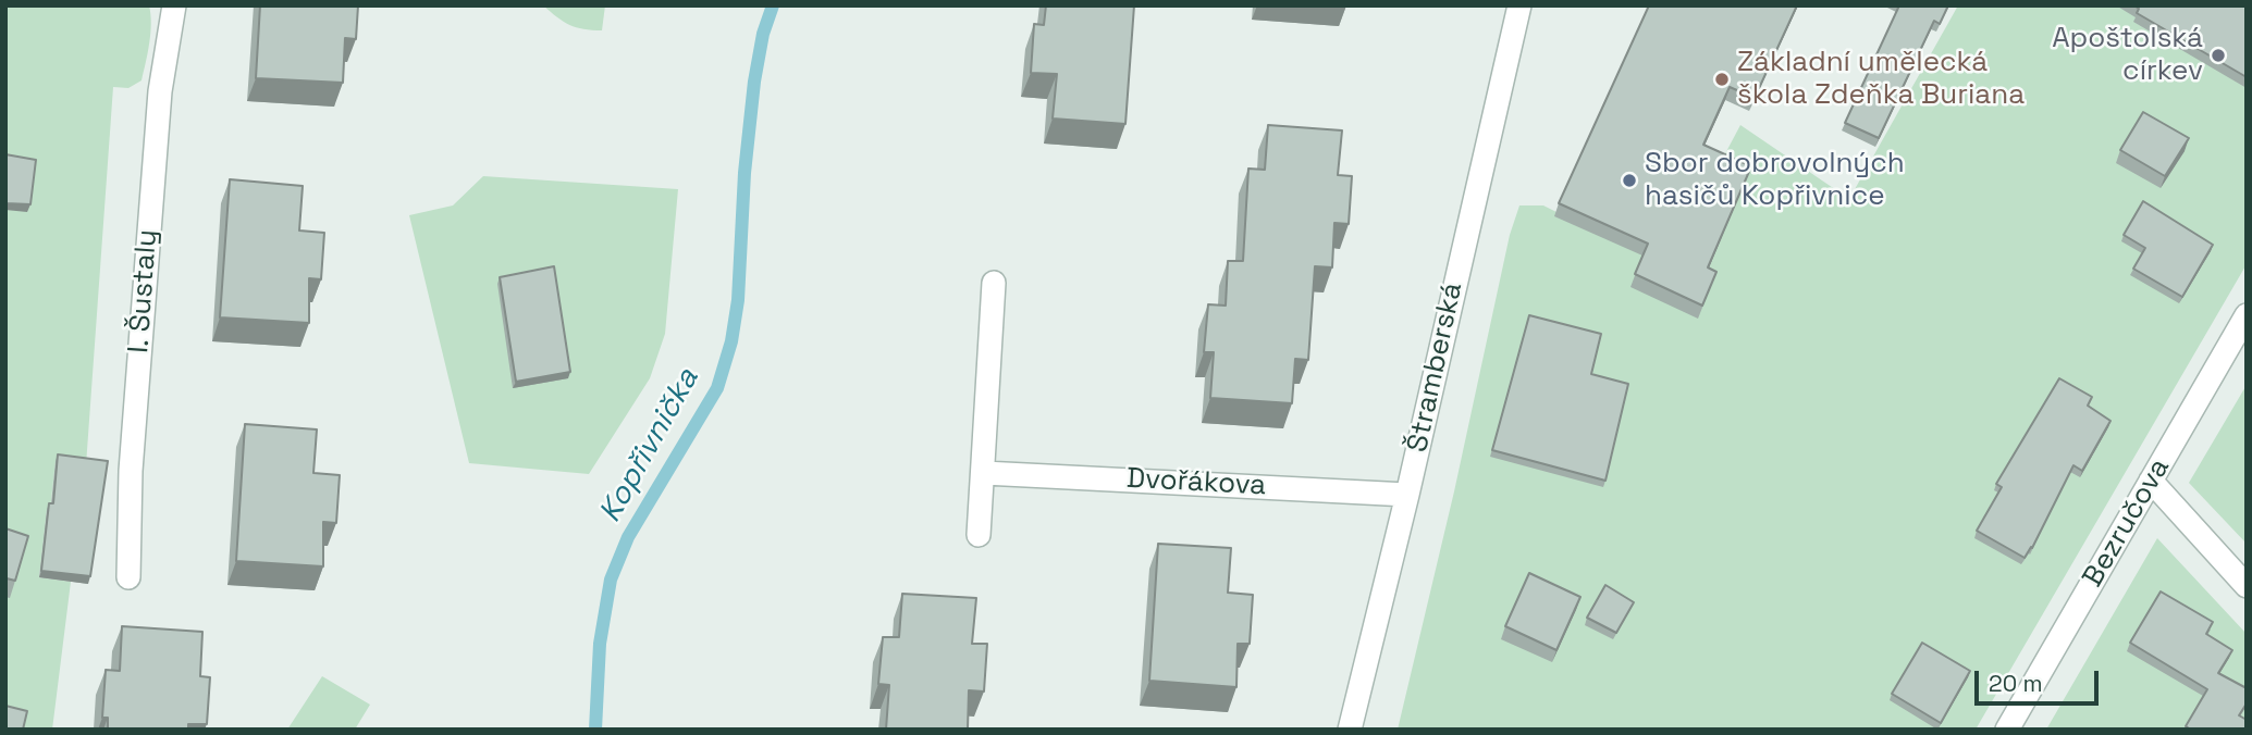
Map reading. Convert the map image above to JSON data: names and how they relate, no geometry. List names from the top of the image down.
{
  "streets": {
    "street": [
      "I. Šustaly",
      "Štramberská",
      "Dvořákova",
      "Bezručova"
    ]
  },
  "crossings": [
    ["Štramberská", "Dvořákova"]
  ],
  "water": ["Kopřivnička"],
  "places": ["Apoštolská církev", "Základní umělecká škola Zdeňka Buriana", "Sbor dobrovolných hasičů Kopřivnice"],
  "scale_bar": "20 m"
}
